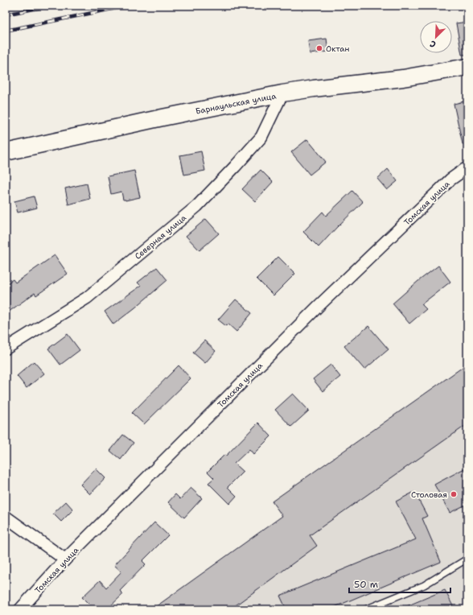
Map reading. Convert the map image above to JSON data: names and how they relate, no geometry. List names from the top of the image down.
{
  "streets": {
    "street": ["Барнаульская улица", "Томская улица", "Северная улица"]
  },
  "crossings": [
    ["Барнаульская улица", "Северная улица"]
  ],
  "places": ["Октан", "Столовая"],
  "scale_bar": "50 m",
  "north": "bottom left"
}
